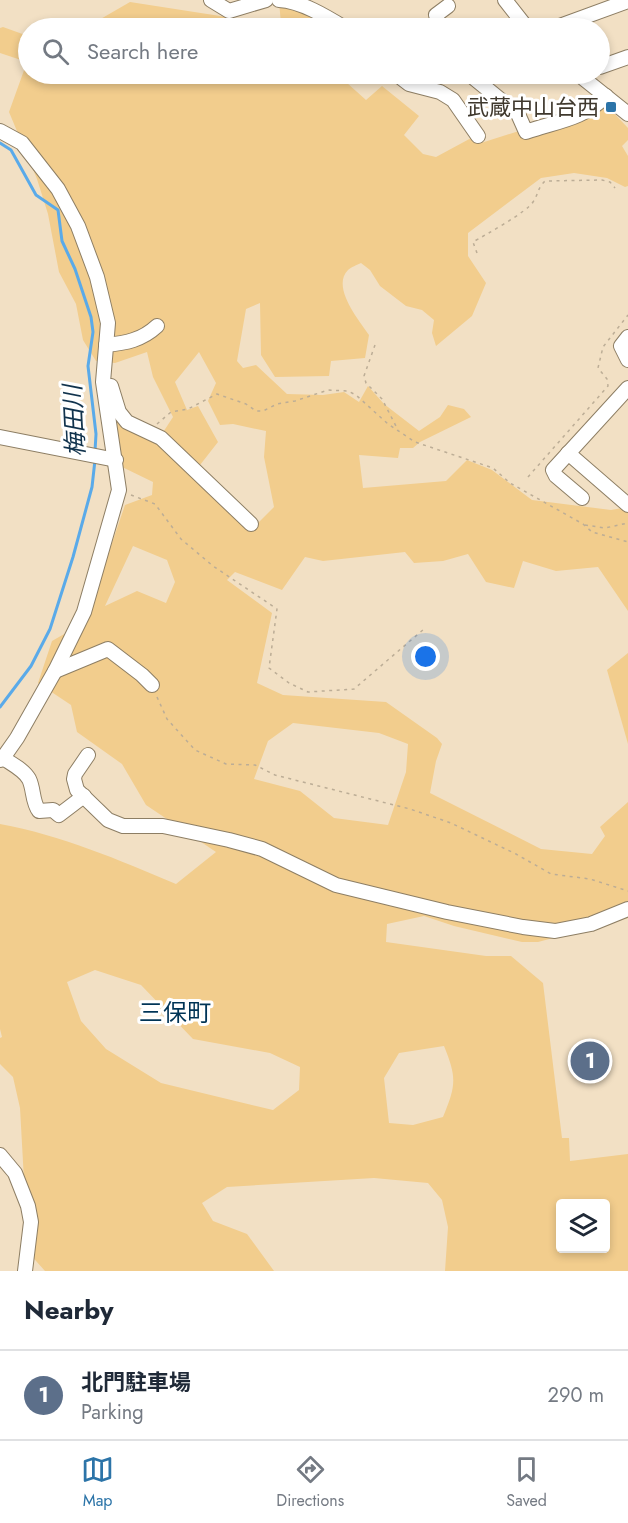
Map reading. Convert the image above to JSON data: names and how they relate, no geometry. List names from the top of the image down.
{
  "districts": ["三保町"],
  "water": ["梅田川"],
  "places": {
    "transit": ["武蔵中山台西"]
  },
  "page": {
    "search": "Search here",
    "pins": "1",
    "heading": "Nearby",
    "list": [
      {
        "mark": "1",
        "name": "北門駐車場",
        "note": "Parking",
        "value": "290 m"
      }
    ],
    "nav": ["Map", "Directions", "Saved"]
  }
}
